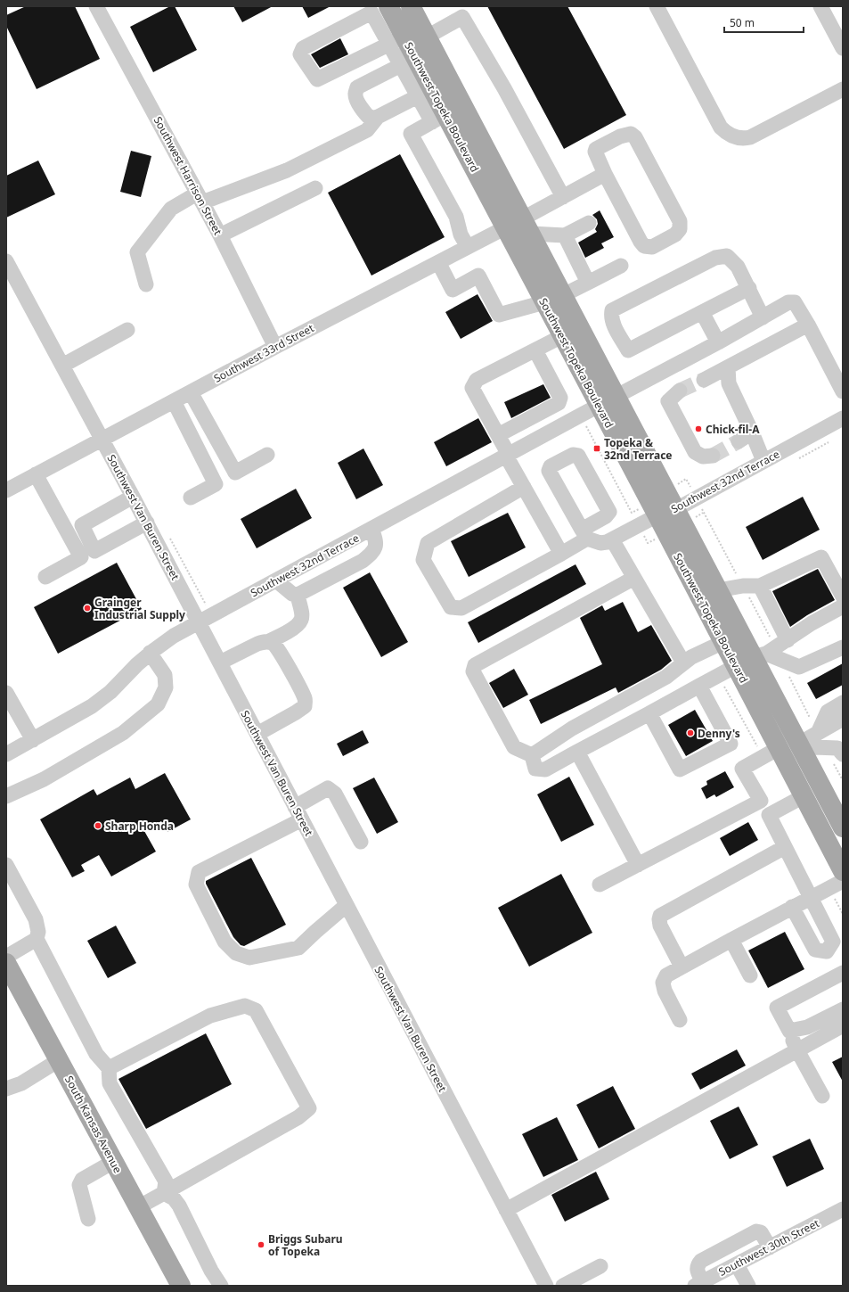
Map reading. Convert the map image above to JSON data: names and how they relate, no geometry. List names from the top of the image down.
{
  "streets": {
    "main road": ["Southwest Topeka Boulevard", "South Kansas Avenue"],
    "street": [
      "Southwest Harrison Street",
      "Southwest 33rd Street",
      "Southwest 32nd Terrace",
      "Southwest Van Buren Street",
      "Southwest 30th Street"
    ]
  },
  "crossings": [
    ["Southwest Topeka Boulevard", "Southwest 33rd Street"],
    ["Southwest Topeka Boulevard", "Southwest 32nd Terrace"],
    ["Southwest Harrison Street", "Southwest 33rd Street"],
    ["Southwest 33rd Street", "Southwest Van Buren Street"],
    ["Southwest 32nd Terrace", "Southwest Van Buren Street"]
  ],
  "places": {
    "other": [
      "Chick-fil-A",
      "Grainger Industrial Supply",
      "Denny's",
      "Sharp Honda",
      "Briggs Subaru of Topeka"
    ],
    "transit": ["Topeka & 32nd Terrace"]
  },
  "scale_bar": "50 m"
}
